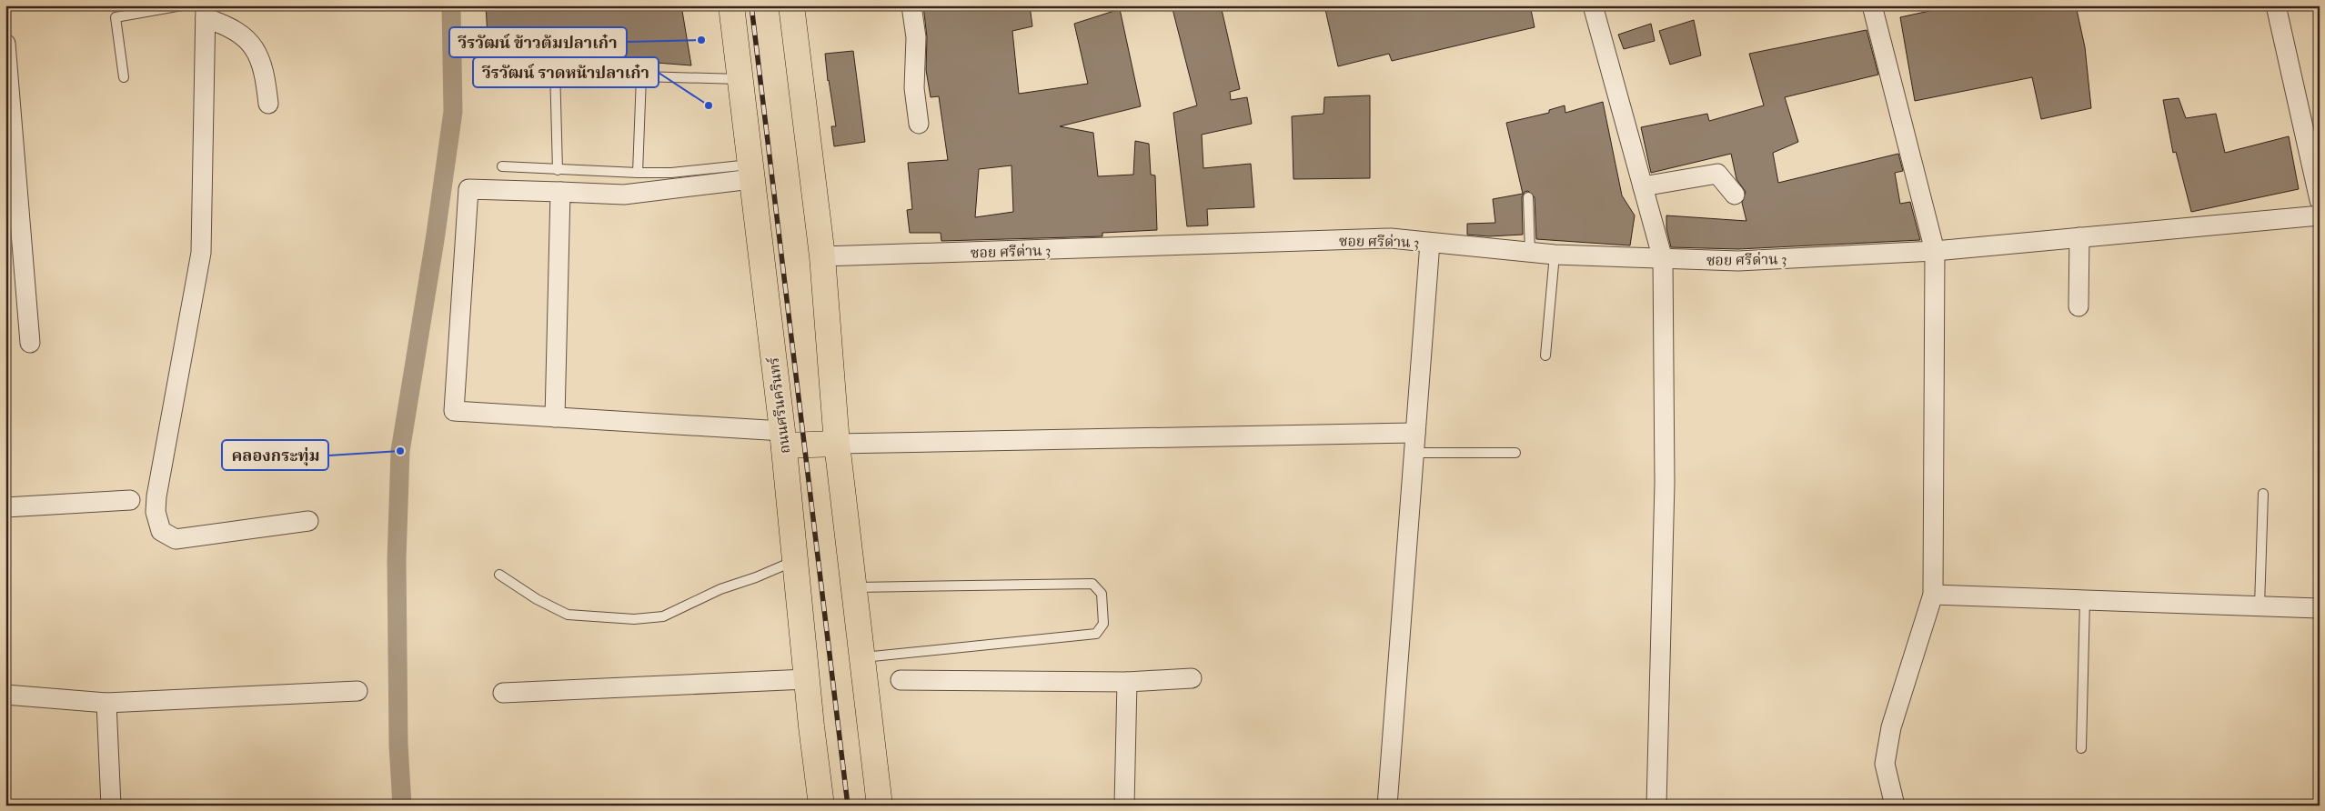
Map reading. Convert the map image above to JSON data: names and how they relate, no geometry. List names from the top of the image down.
{
  "streets": {
    "main road": ["ถนนศรีนครินทร์"],
    "street": ["ซอย ศรีด่าน 3"]
  },
  "places": ["วีรวัฒน์ ข้าวต้มปลาเก๋า", "วีรวัฒน์ ราดหน้าปลาเก๋า", "คลองกระทุ่ม"]
}
